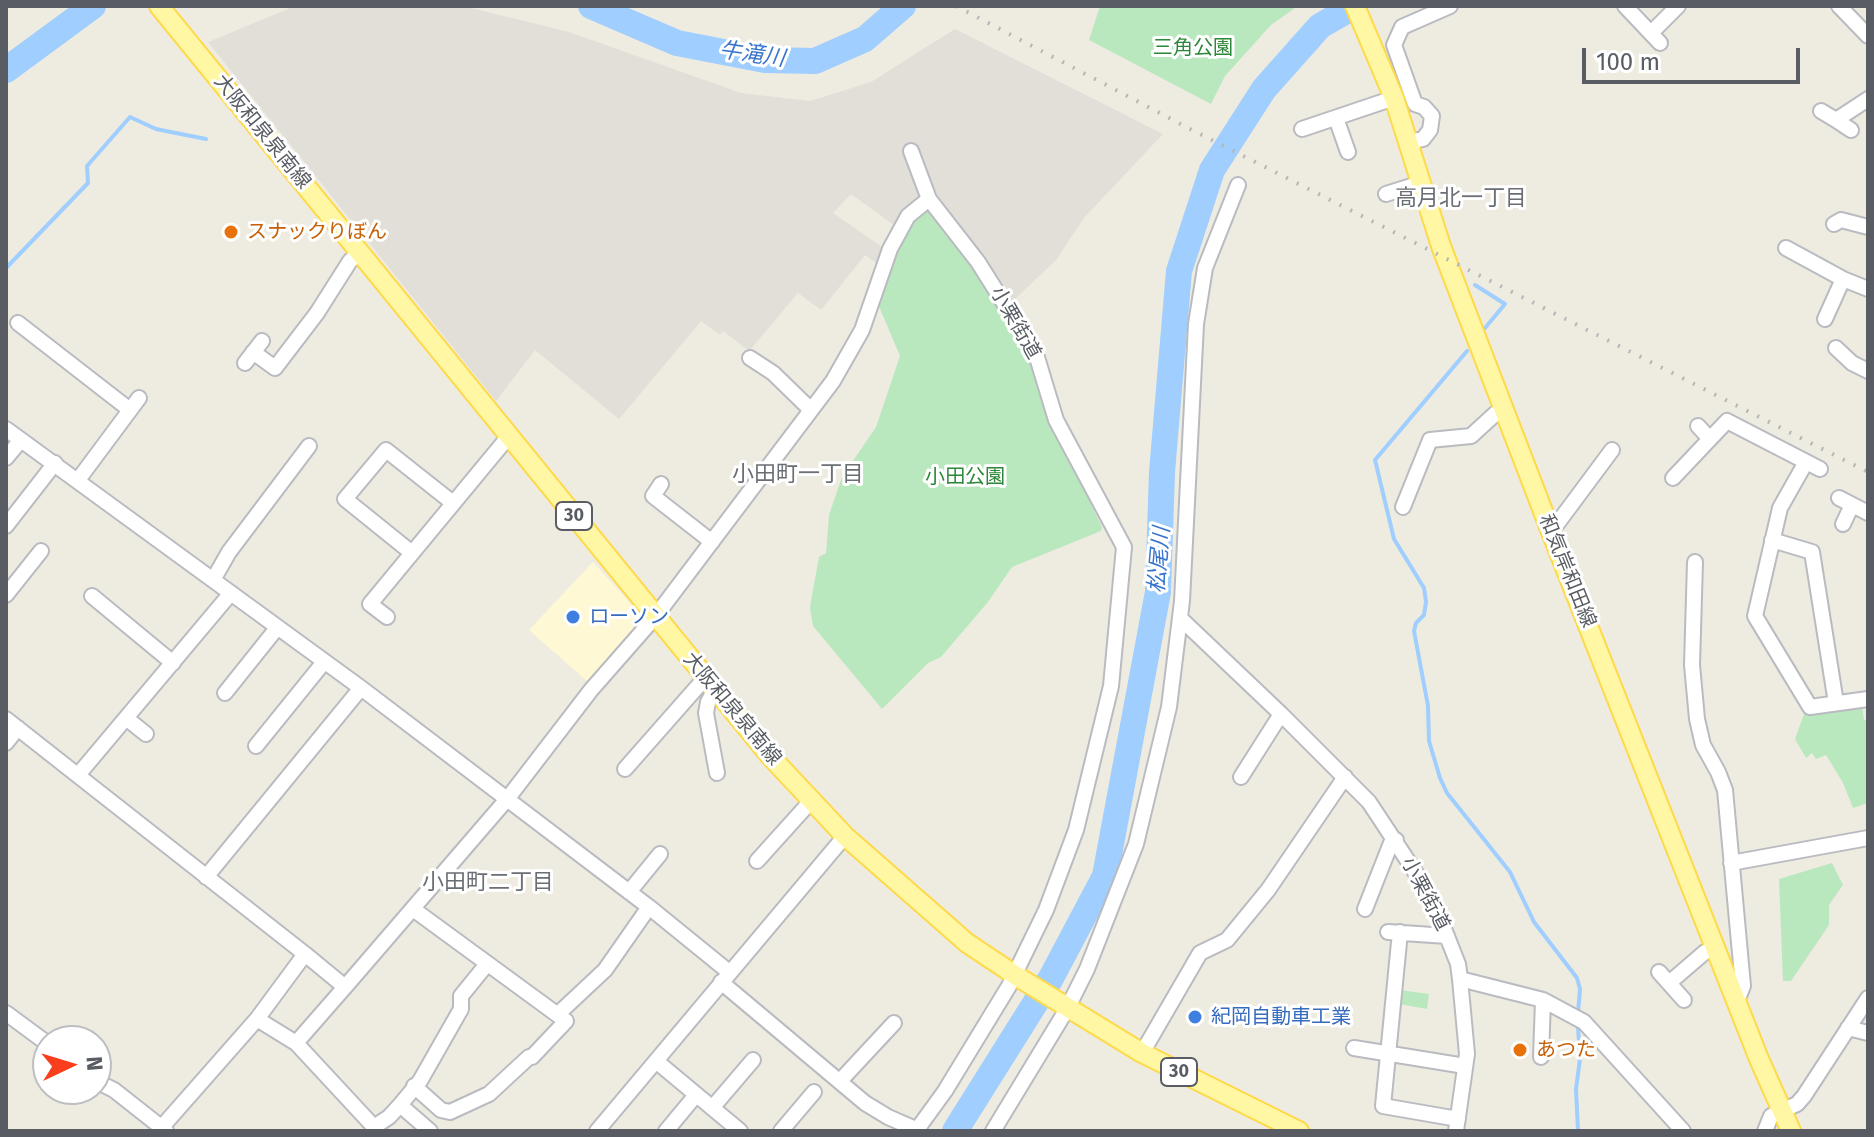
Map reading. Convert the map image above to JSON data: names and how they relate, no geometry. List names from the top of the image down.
{
  "streets": {
    "main road": ["大阪和泉泉南線", "30", "和気岸和田線"],
    "street": ["小栗街道"]
  },
  "crossings": [
    ["大阪和泉泉南線", "小栗街道"]
  ],
  "districts": ["高月北一丁目", "小田町一丁目", "小田町二丁目"],
  "water": ["牛滝川", "松尾川"],
  "parks": ["三角公園", "小田公園"],
  "places": [
    "スナックりぼん",
    "ローソン",
    "紀岡自動車工業",
    "あつた"
  ],
  "scale_bar": "100 m",
  "north": "right"
}
